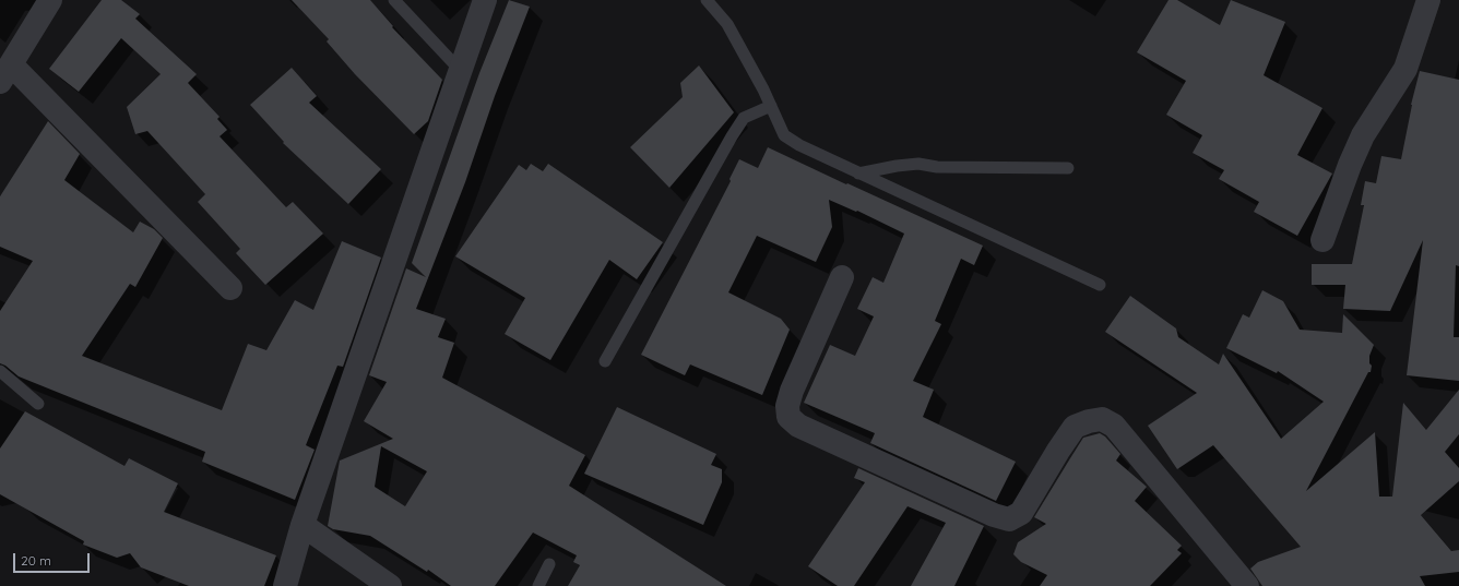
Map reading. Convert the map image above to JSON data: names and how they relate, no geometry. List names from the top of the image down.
{
  "scale_bar": "20 m"
}
